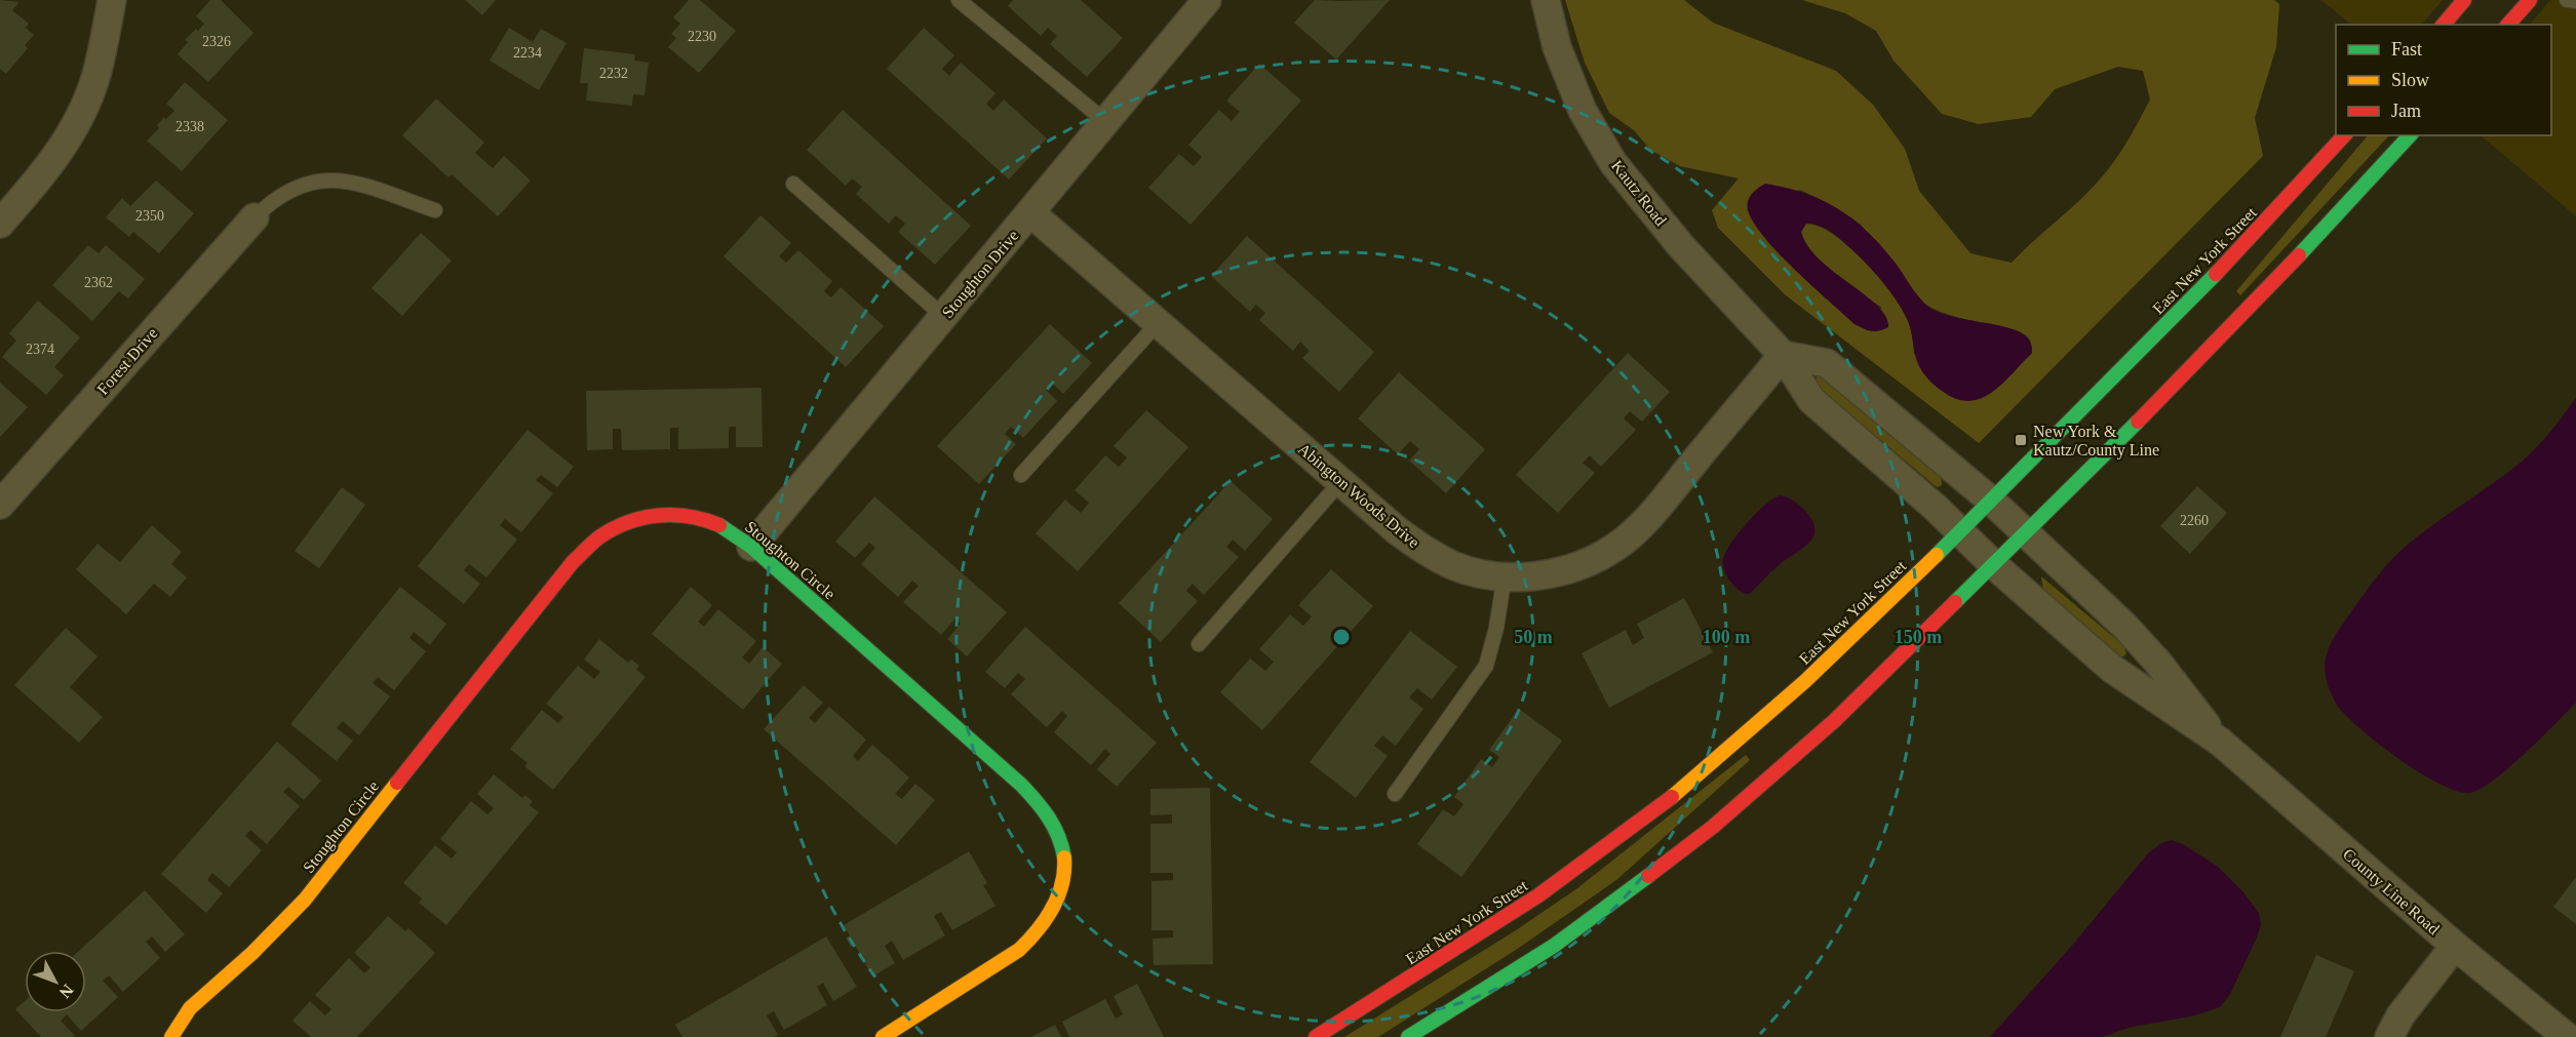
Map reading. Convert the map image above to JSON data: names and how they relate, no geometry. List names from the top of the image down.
{
  "streets": {
    "main road": ["East New York Street", "Stoughton Circle"],
    "street": [
      "Kautz Road",
      "Stoughton Drive",
      "Forest Drive",
      "Abington Woods Drive",
      "County Line Road"
    ]
  },
  "crossings": [
    ["Kautz Road", "East New York Street"],
    ["Kautz Road", "Abington Woods Drive"],
    ["Kautz Road", "County Line Road"],
    ["Stoughton Drive", "Abington Woods Drive"],
    ["Stoughton Drive", "Stoughton Circle"]
  ],
  "places": {
    "transit": ["New York & Kautz/County Line"]
  },
  "house_numbers": [
    "2230",
    "2326",
    "2234",
    "2232",
    "2338",
    "2350",
    "2362",
    "2374",
    "2260"
  ],
  "legend": ["Fast", "Slow", "Jam"],
  "north": "bottom right",
  "rings": ["50 m", "100 m", "150 m"]
}
